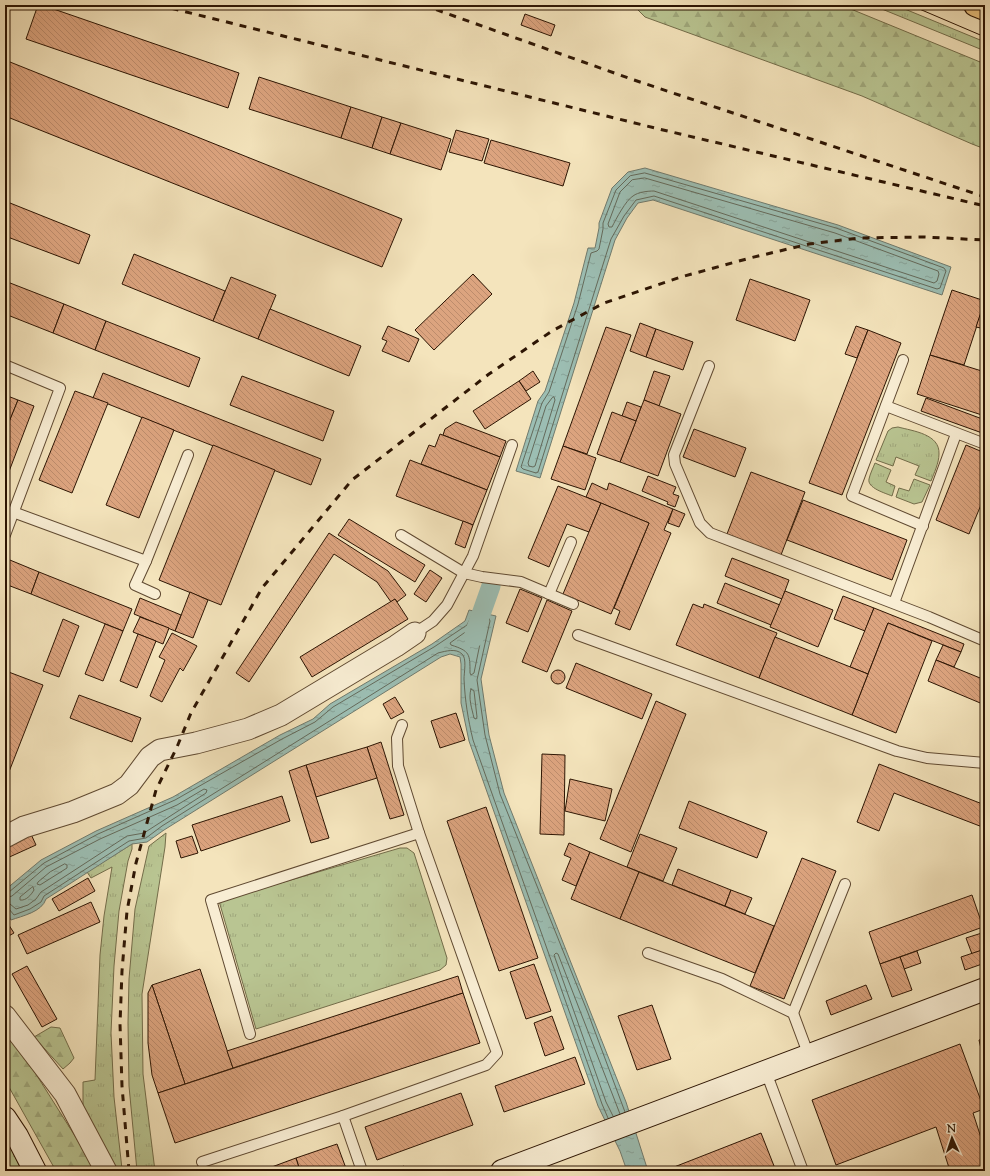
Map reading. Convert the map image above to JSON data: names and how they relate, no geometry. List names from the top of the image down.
{
  "north": "top"
}
